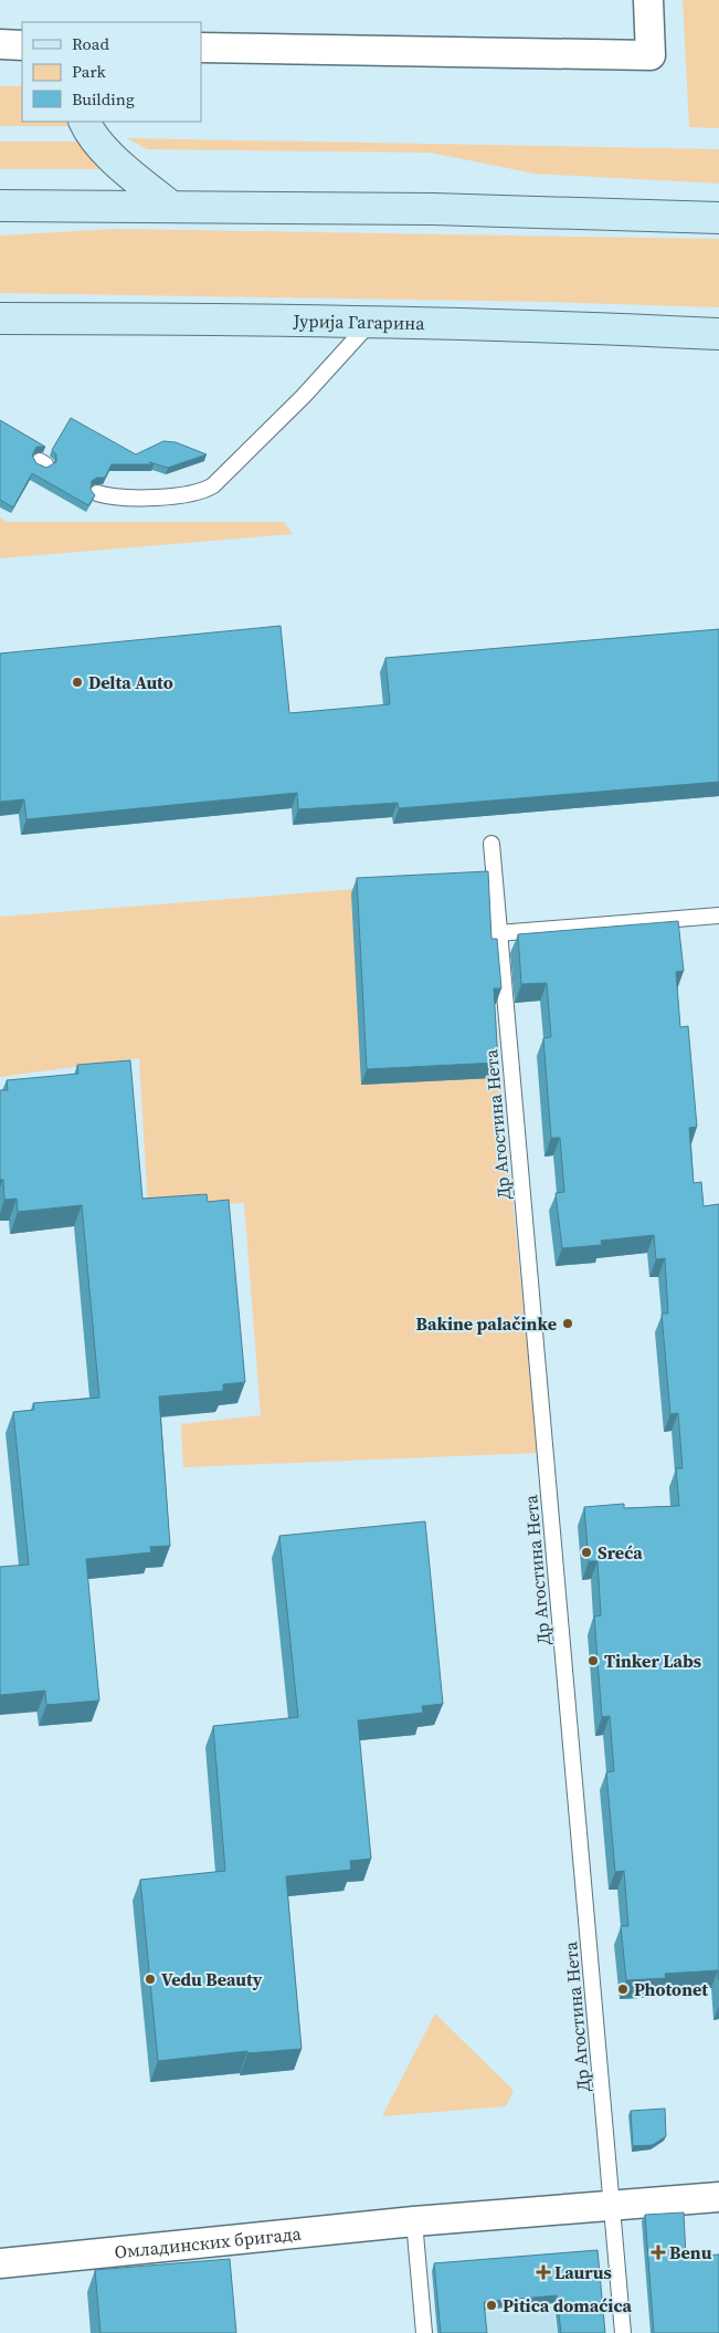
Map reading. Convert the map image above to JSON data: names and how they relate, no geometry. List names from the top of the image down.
{
  "streets": {
    "main road": ["Јурија Гагарина"],
    "street": ["Омладинских бригада"],
    "lane": ["Др Агостина Нета"]
  },
  "crossings": [
    ["Др Агостина Нета", "Омладинских бригада"]
  ],
  "places": {
    "other": [
      "Delta Auto",
      "Bakine palačinke",
      "Sreća",
      "Tinker Labs",
      "Vedu Beauty",
      "Photonet",
      "Pitica domaćica"
    ],
    "health": ["Benu", "Laurus"]
  },
  "legend": ["Road", "Park", "Building"]
}
